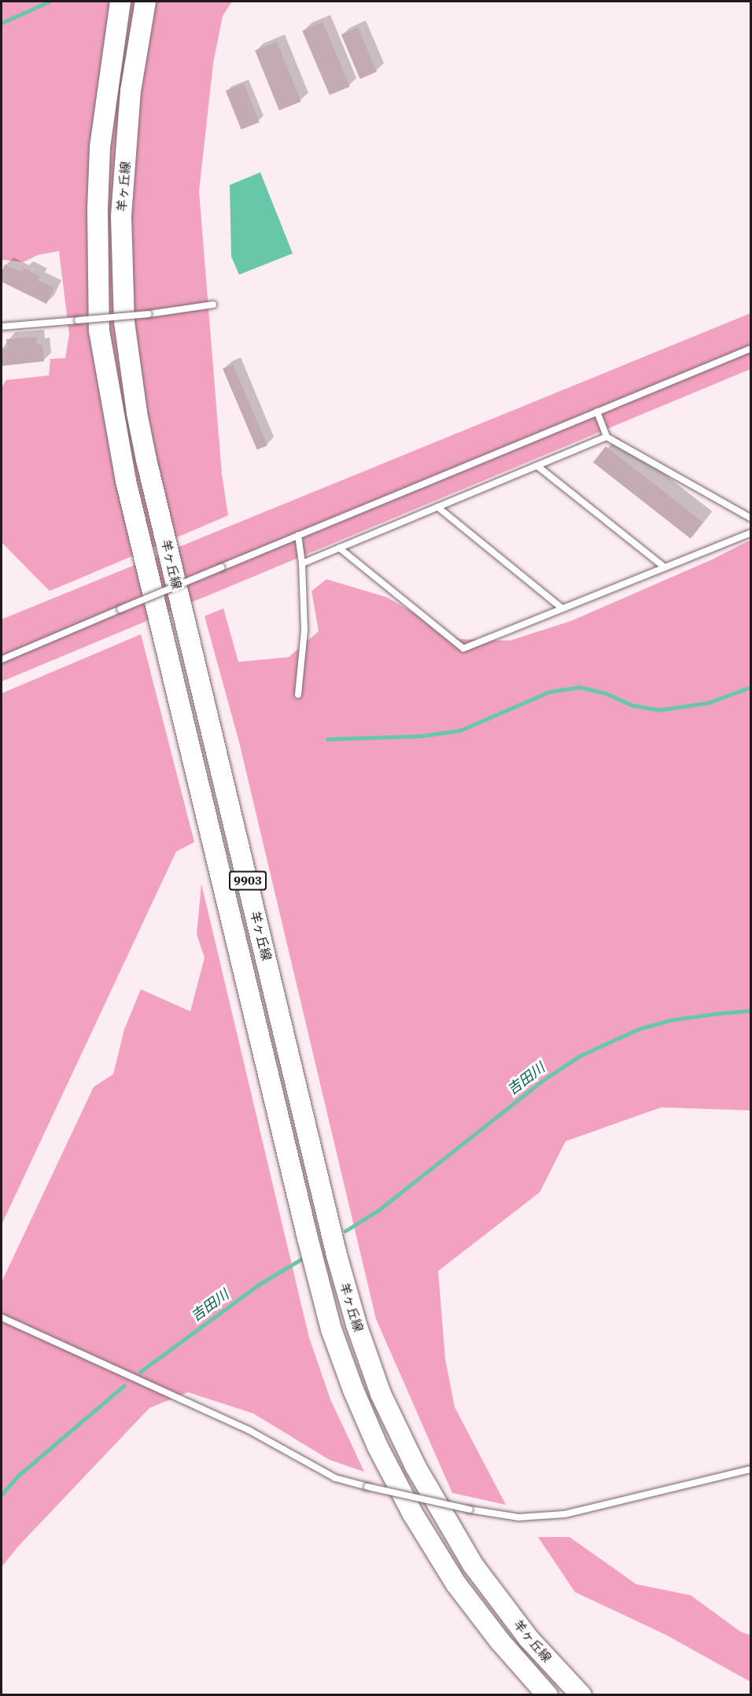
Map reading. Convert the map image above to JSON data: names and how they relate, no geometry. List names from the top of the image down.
{
  "streets": {
    "main road": ["羊ヶ丘線", "9903"]
  },
  "water": ["吉田川"]
}
